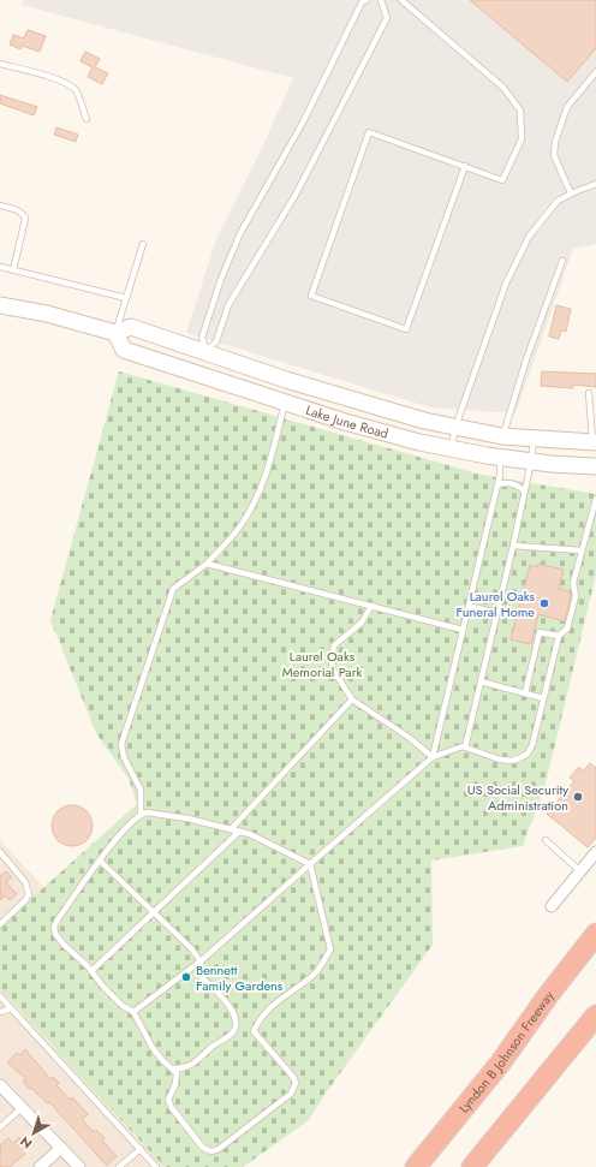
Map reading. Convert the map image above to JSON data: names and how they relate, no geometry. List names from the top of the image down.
{
  "streets": {
    "highway": ["Lyndon B Johnson Freeway"],
    "main road": ["Lake June Road"]
  },
  "parks": ["Laurel Oaks Memorial Park"],
  "places": ["Laurel Oaks Funeral Home", "US Social Security Administration", "Bennett Family Gardens"],
  "north": "bottom left"
}
